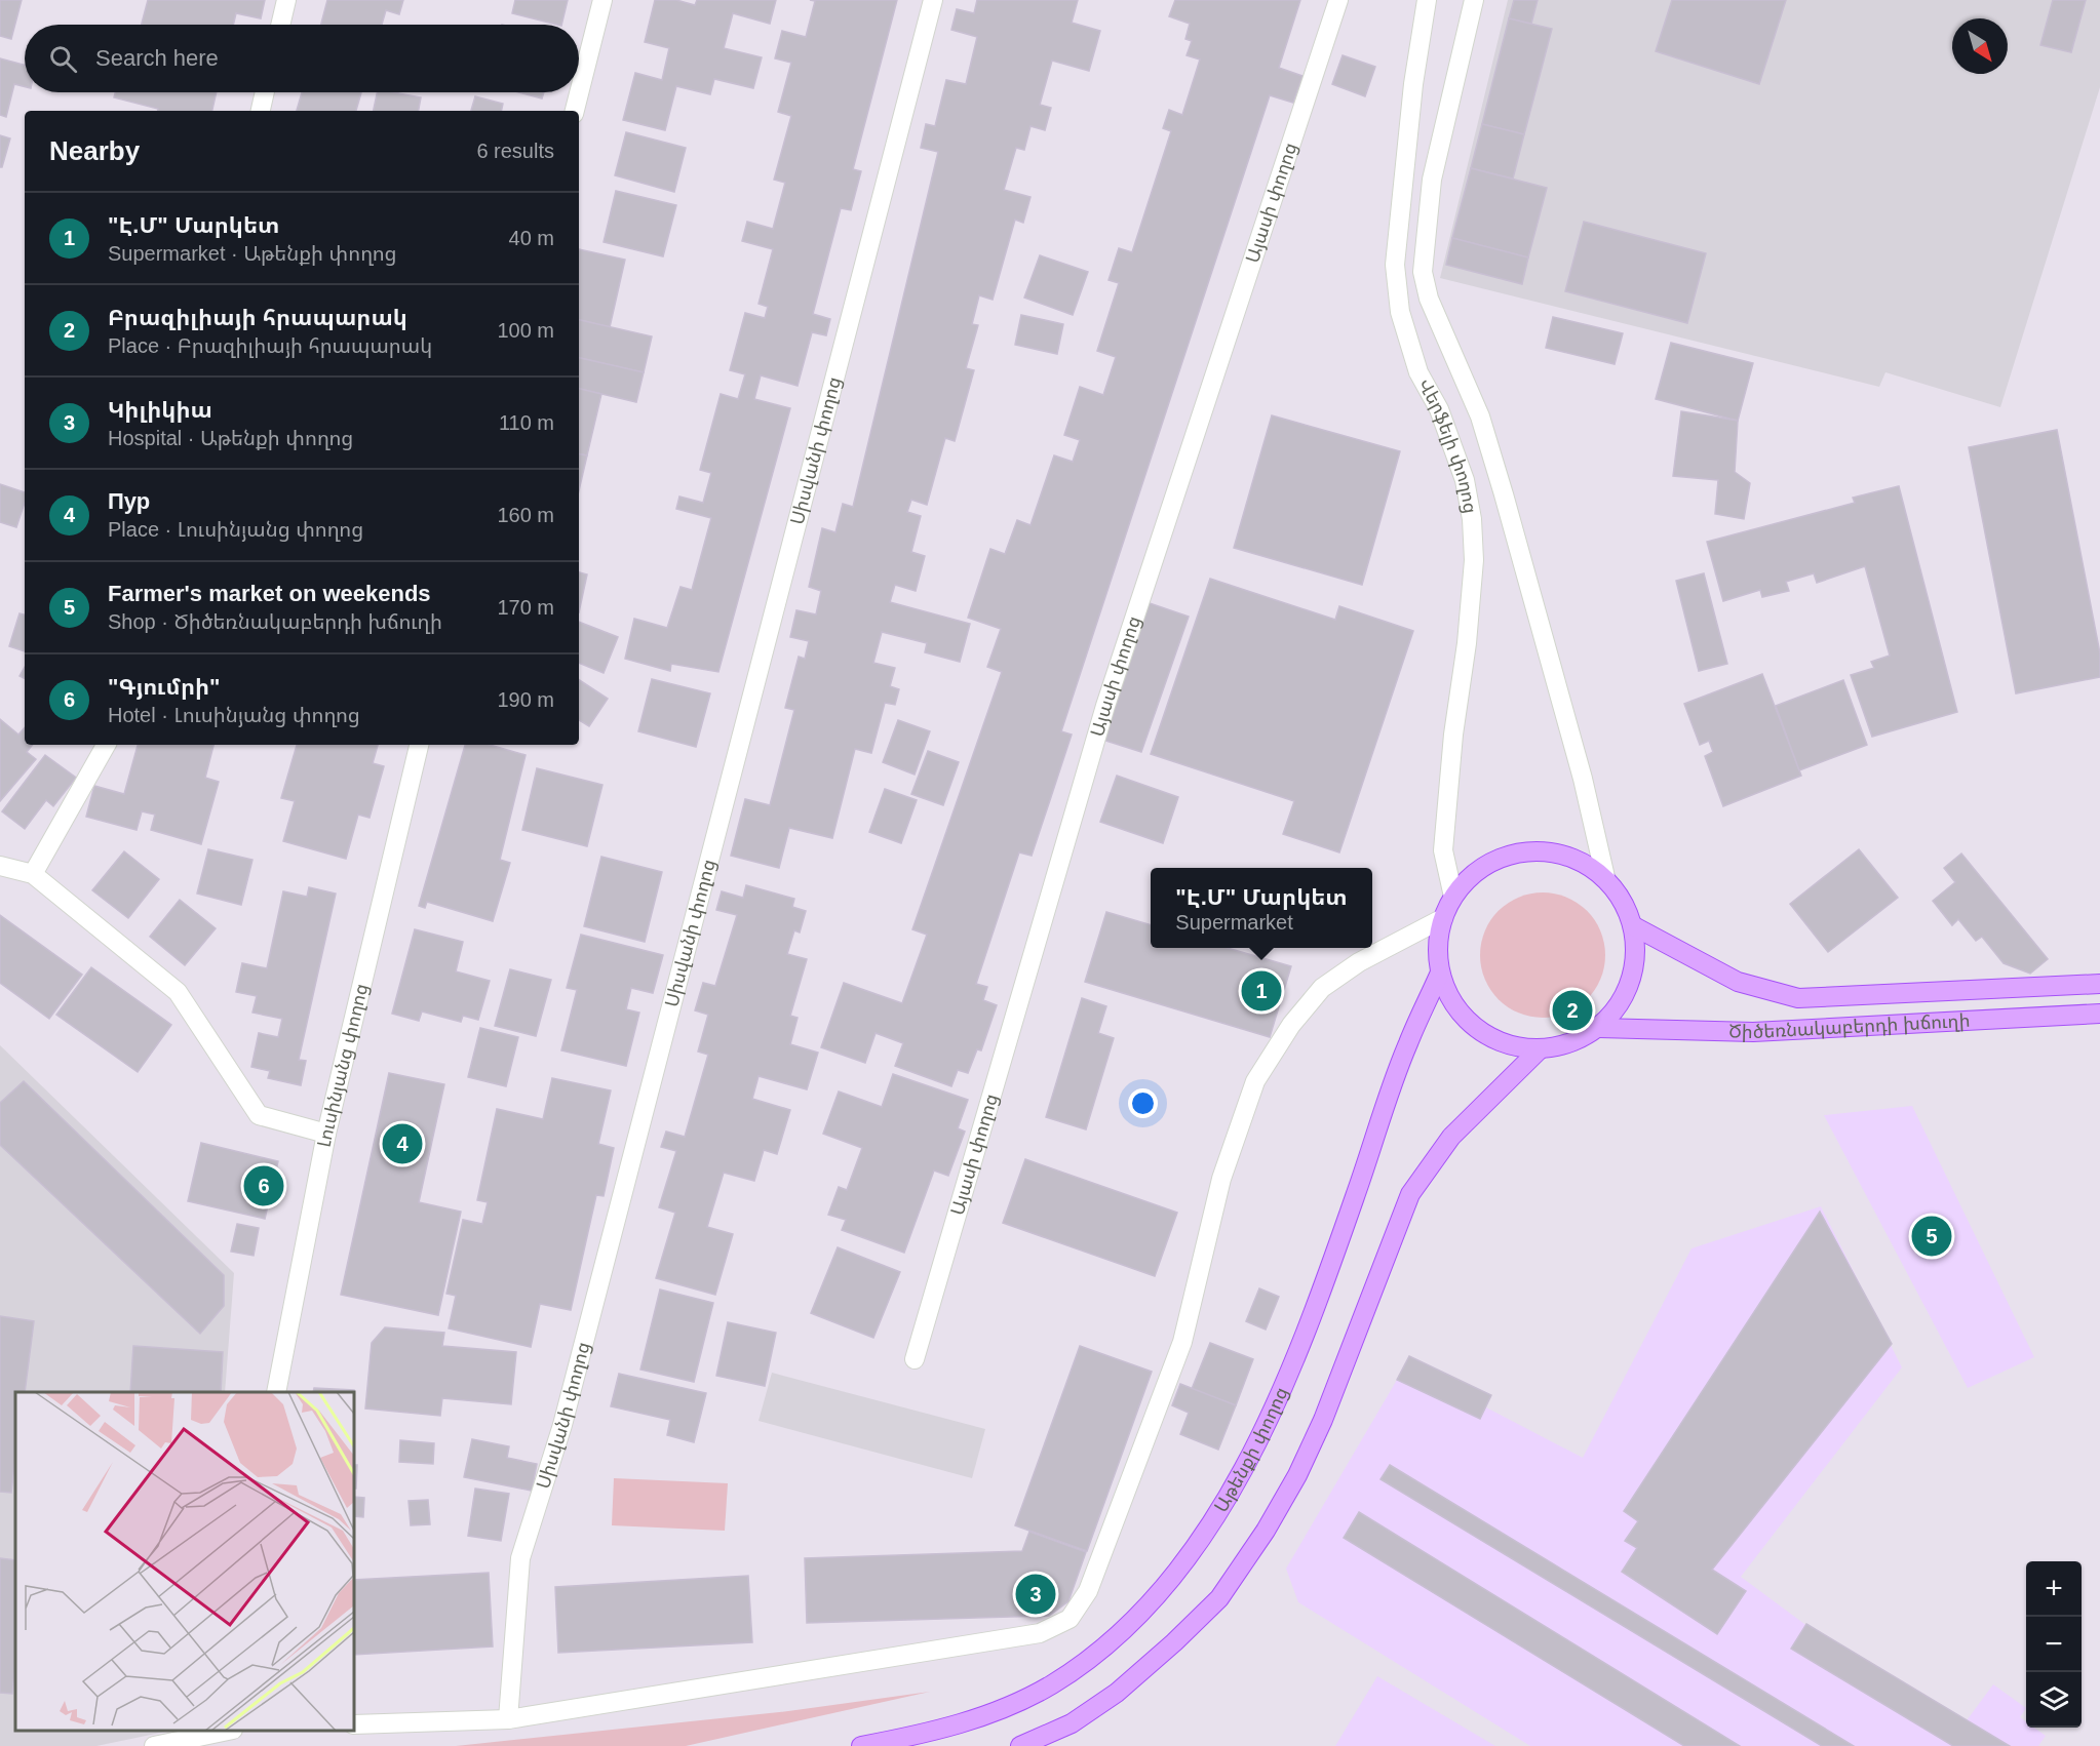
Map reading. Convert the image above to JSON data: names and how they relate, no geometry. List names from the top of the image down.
{
  "streets": {
    "main road": ["Ծիծեռնակաբերդի խճուղի", "Աթենքի փողոց"],
    "street": [
      "Այասի փողոց",
      "Վերֆելի փողոց",
      "Սիսվանի փողոց",
      "Լուսինյանց փողոց"
    ]
  },
  "crossings": [
    ["Վերֆելի փողոց", "Ծիծեռնակաբերդի խճուղի"],
    ["Վերֆելի փողոց", "Աթենքի փողոց"],
    ["Ծիծեռնակաբերդի խճուղի", "Աթենքի փողոց"]
  ],
  "north": "bottom right",
  "page": {
    "search": "Search here",
    "heading": ["Nearby", "6 results"],
    "list": [
      {
        "mark": "1",
        "name": "\"Է.Մ\" Մարկետ",
        "note": "Supermarket · Աթենքի փողոց",
        "value": "40 m"
      },
      {
        "mark": "2",
        "name": "Բրազիլիայի հրապարակ",
        "note": "Place · Բրազիլիայի հրապարակ",
        "value": "100 m"
      },
      {
        "mark": "3",
        "name": "Կիլիկիա",
        "note": "Hospital · Աթենքի փողոց",
        "value": "110 m"
      },
      {
        "mark": "4",
        "name": "Пур",
        "note": "Place · Լուսինյանց փողոց",
        "value": "160 m"
      },
      {
        "mark": "5",
        "name": "Farmer's market on weekends",
        "note": "Shop · Ծիծեռնակաբերդի խճուղի",
        "value": "170 m"
      },
      {
        "mark": "6",
        "name": "\"Գյումրի\"",
        "note": "Hotel · Լուսինյանց փողոց",
        "value": "190 m"
      }
    ],
    "popup": ["\"Է.Մ\" Մարկետ", "Supermarket"],
    "pins": [
      "1",
      "2",
      "4",
      "6",
      "5",
      "3"
    ],
    "map_buttons": ["+", "−"]
  }
}
